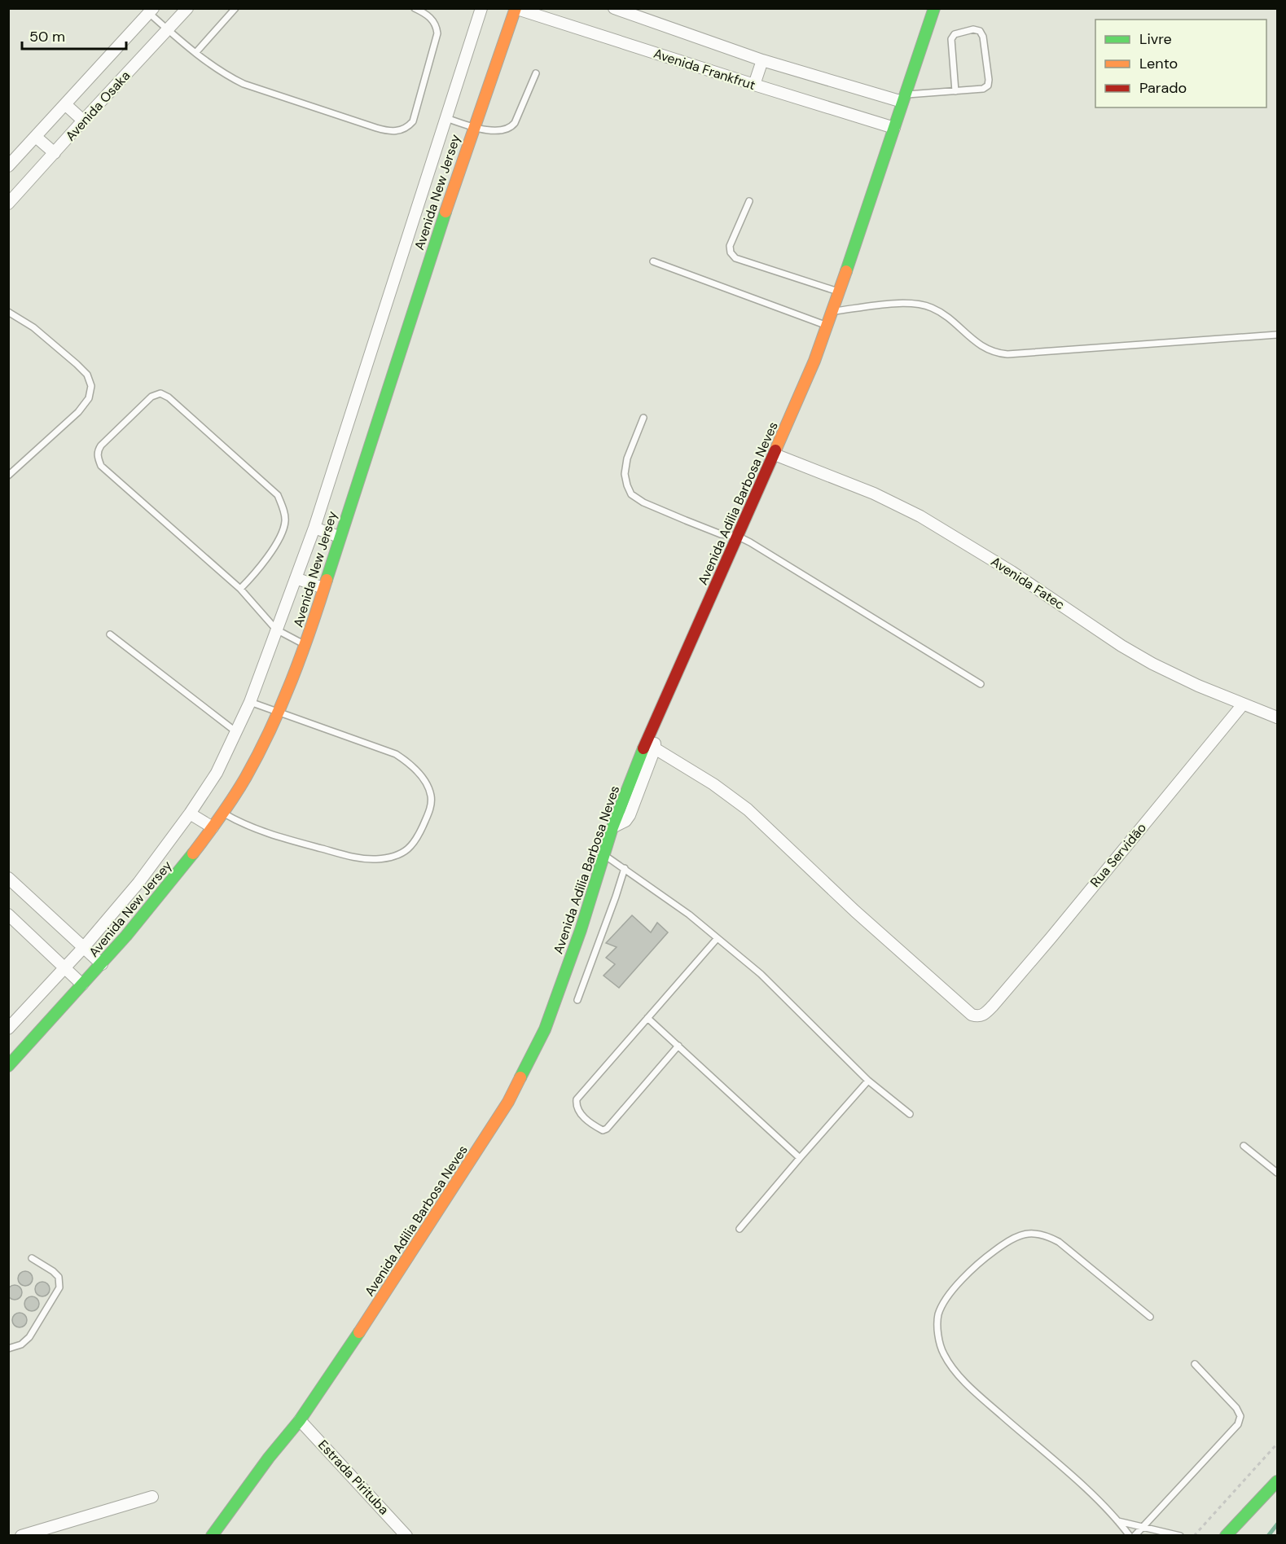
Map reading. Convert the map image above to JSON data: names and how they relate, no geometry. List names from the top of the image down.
{
  "streets": {
    "street": [
      "Avenida Frankfrut",
      "Avenida Osaka",
      "Avenida New Jersey",
      "Avenida Adilia Barbosa Neves",
      "Avenida Fatec",
      "Rua Servidão",
      "Estrada Pirituba"
    ]
  },
  "crossings": [
    ["Avenida Frankfrut", "Avenida New Jersey"],
    ["Avenida Frankfrut", "Avenida Adilia Barbosa Neves"],
    ["Avenida Adilia Barbosa Neves", "Avenida Fatec"],
    ["Avenida Adilia Barbosa Neves", "Estrada Pirituba"],
    ["Avenida Fatec", "Rua Servidão"]
  ],
  "legend": ["Livre", "Lento", "Parado"],
  "scale_bar": "50 m"
}
